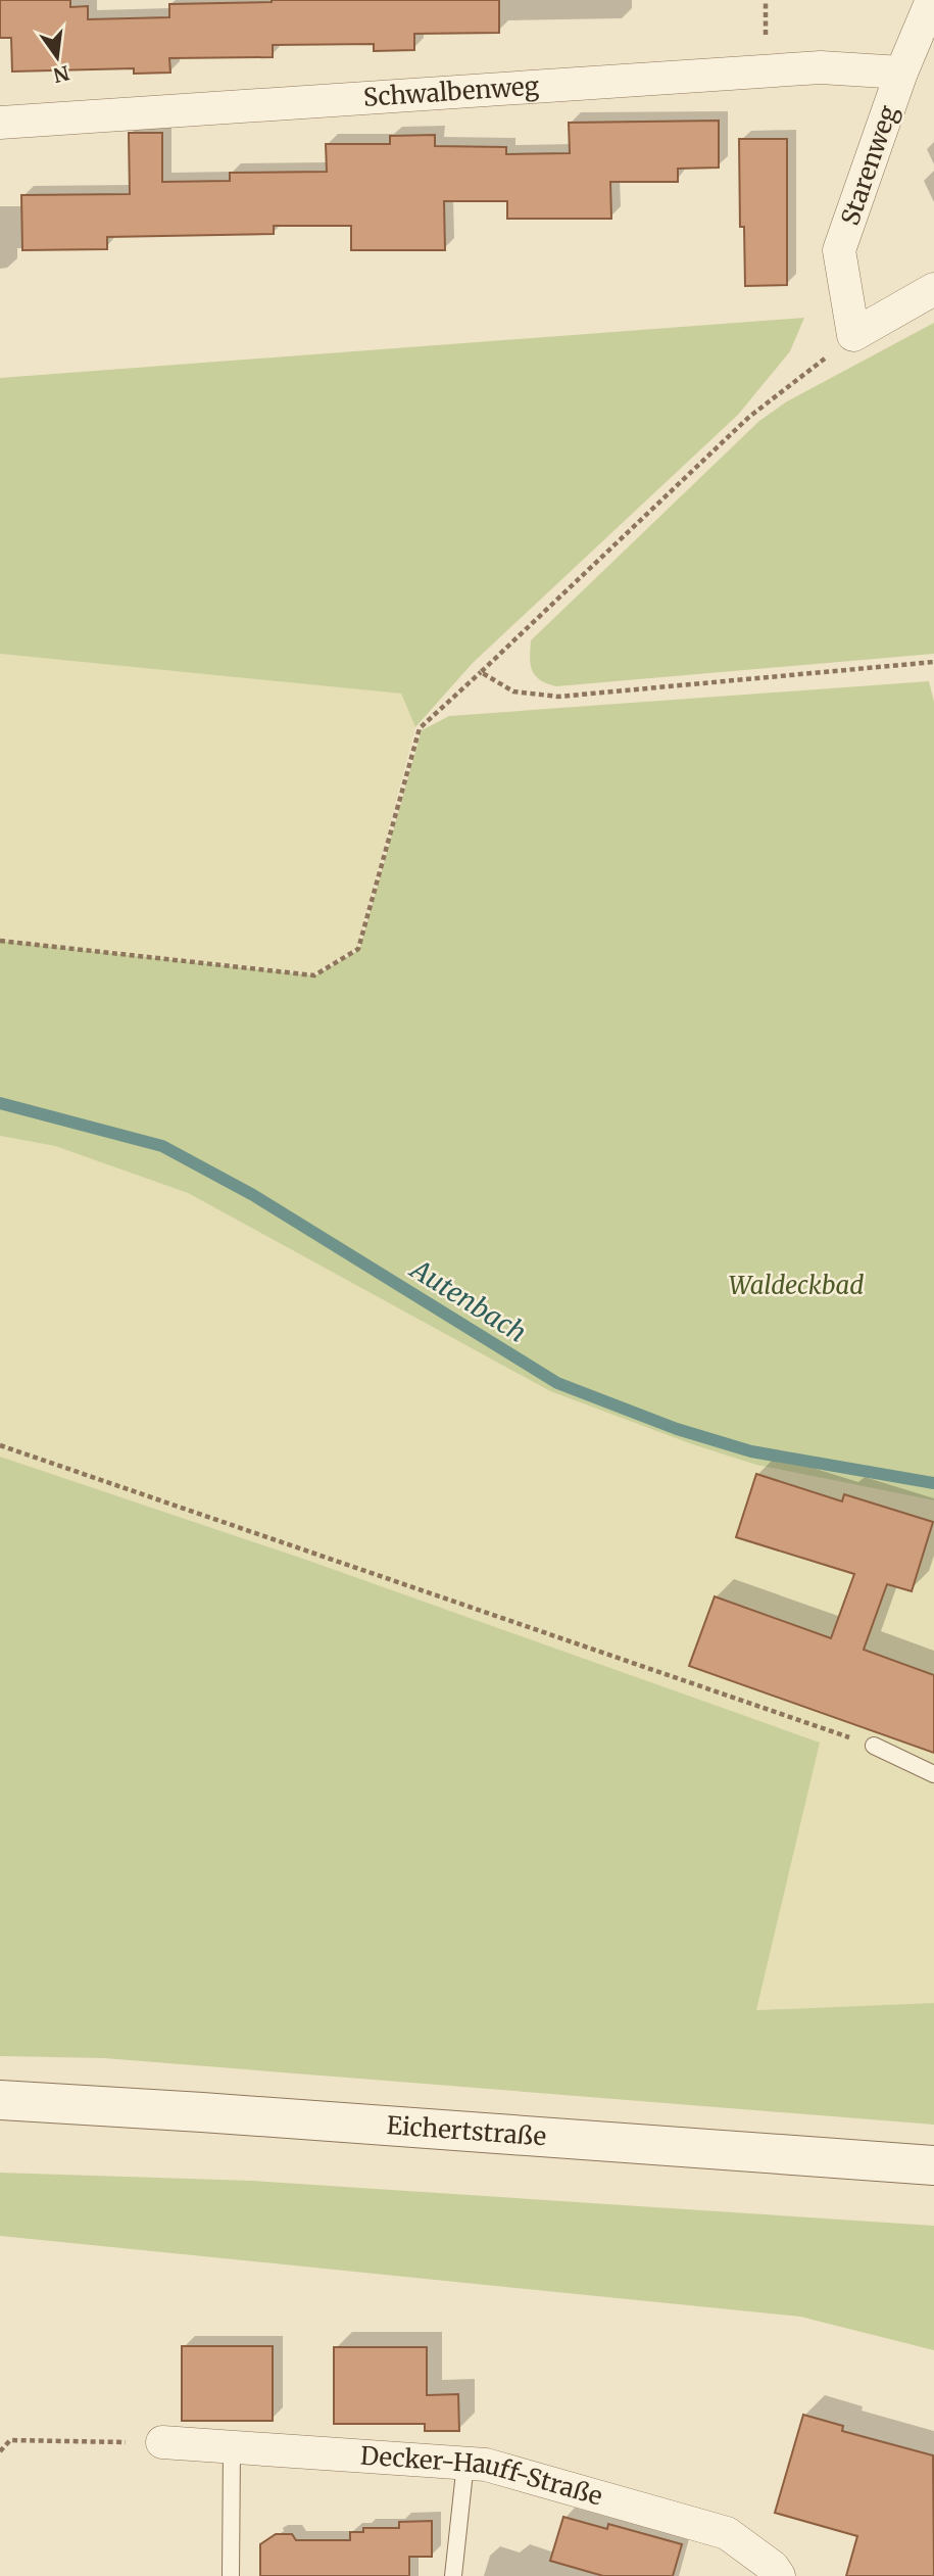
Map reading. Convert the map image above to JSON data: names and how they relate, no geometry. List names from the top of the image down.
{
  "streets": {
    "street": [
      "Schwalbenweg",
      "Starenweg",
      "Eichertstraße",
      "Decker-Hauff-Straße"
    ]
  },
  "crossings": [
    ["Schwalbenweg", "Starenweg"]
  ],
  "water": ["Autenbach"],
  "parks": ["Waldeckbad"],
  "north": "bottom"
}
